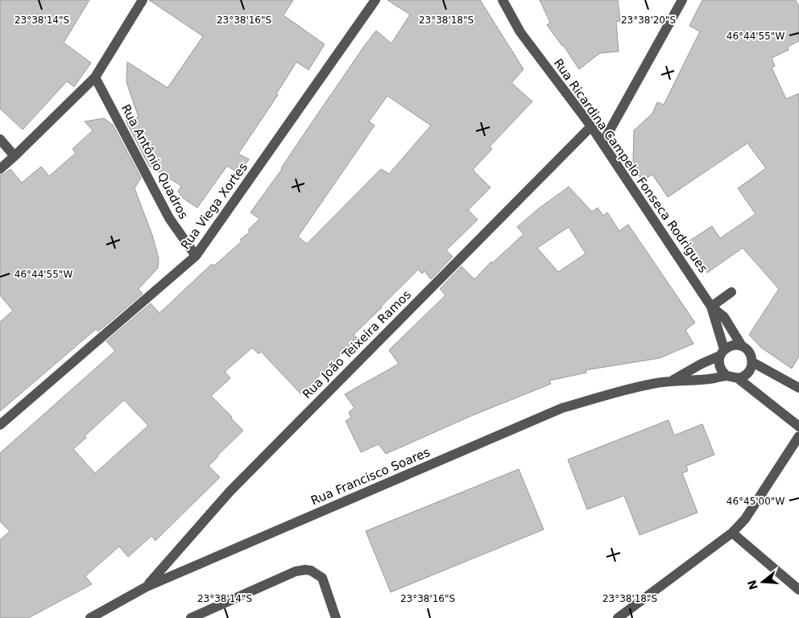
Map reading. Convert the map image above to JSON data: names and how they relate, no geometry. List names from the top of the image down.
{
  "streets": {
    "street": [
      "Rua Antônio Quadros",
      "Rua Ricardina Campelo Fonseca Rodrigues",
      "Rua Viega Xortes",
      "Rua João Teixeira Ramos",
      "Rua Francisco Soares"
    ]
  },
  "crossings": [
    ["Rua Antônio Quadros", "Rua Viega Xortes"],
    ["Rua Ricardina Campelo Fonseca Rodrigues", "Rua João Teixeira Ramos"],
    ["Rua Ricardina Campelo Fonseca Rodrigues", "Rua Francisco Soares"],
    ["Rua João Teixeira Ramos", "Rua Francisco Soares"]
  ],
  "north": "left",
  "coordinates": [
    "23°38'20\"S",
    "23°38'14\"S",
    "23°38'16\"S",
    "23°38'18\"S",
    "46°44'55\"W",
    "46°45'00\"W"
  ]
}
